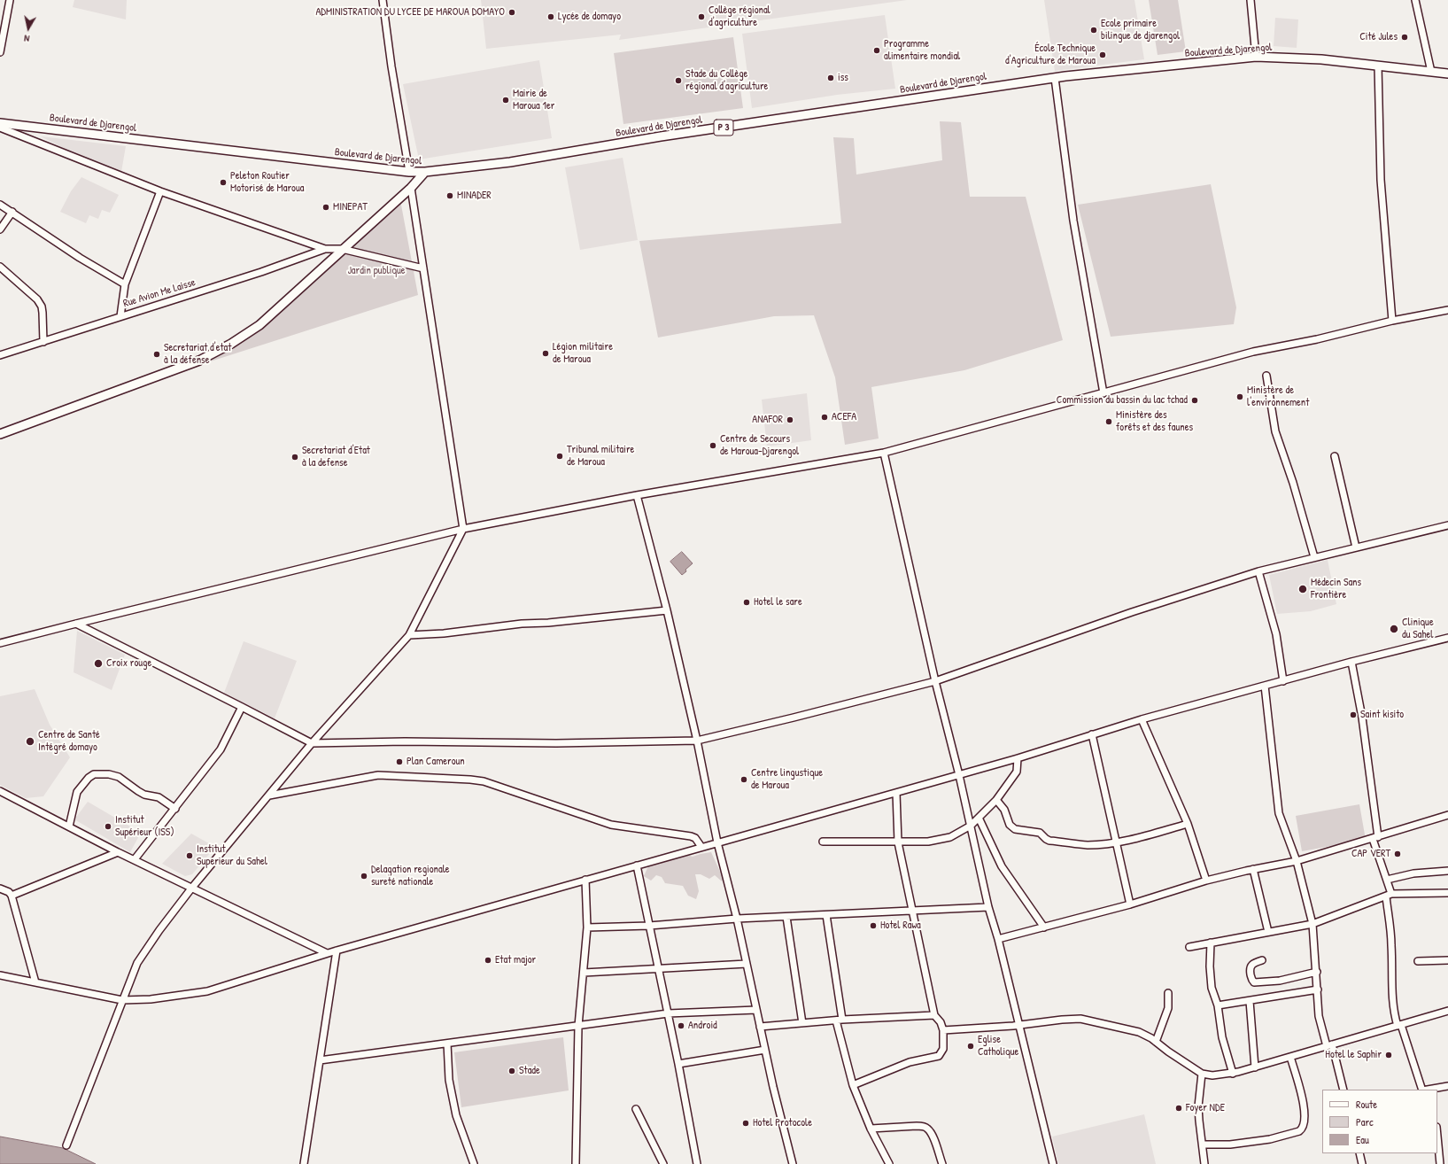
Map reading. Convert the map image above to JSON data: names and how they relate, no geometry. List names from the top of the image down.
{
  "streets": {
    "main road": ["Boulevard de Djarengol", "P 3"],
    "street": ["Rue Avion Me Laisse"]
  },
  "parks": ["Jardin publique"],
  "places": [
    "ADMINISTRATION DU LYCEE DE MAROUA DOMAYO",
    "Lycée de domayo",
    "Collège régional d'agriculture",
    "Ecole primaire bilingue de djarengol",
    "Cité Jules",
    "Programme alimentaire mondial",
    "École Technique d'Agriculture de Maroua",
    "iss",
    "Stade du Collège régional d'agriculture",
    "Mairie de Maroua 1er",
    "Peleton Routier Motorisé de Maroua",
    "MINADER",
    "MINEPAT",
    "Légion militaire de Maroua",
    "Secretariat d'etat à la défense",
    "Ministère de l'environnement",
    "Commission du bassin du lac tchad",
    "ACEFA",
    "ANAFOR",
    "Ministère des forêts et des faunes",
    "Centre de Secours de Maroua-Djarengol",
    "Tribunal militaire de Maroua",
    "Secretariat d'Etat à la defense",
    "Médecin Sans Frontière",
    "Hotel le sare",
    "Clinique du Sahel",
    "Croix rouge",
    "Saint kisito",
    "Centre de Santé Intégré domayo",
    "Plan Cameroun",
    "Centre lingustique de Maroua",
    "Institut Supérieur (ISS)",
    "CAP VERT",
    "Institut Superieur du Sahel",
    "Delagation regionale sureté nationale",
    "Hotel Rawa",
    "Etat major",
    "Android",
    "Eglise Catholique",
    "Hotel le Saphir",
    "Stade",
    "Foyer NDE",
    "Hotel Protocole"
  ],
  "legend": ["Route", "Parc", "Eau"],
  "north": "bottom"
}
